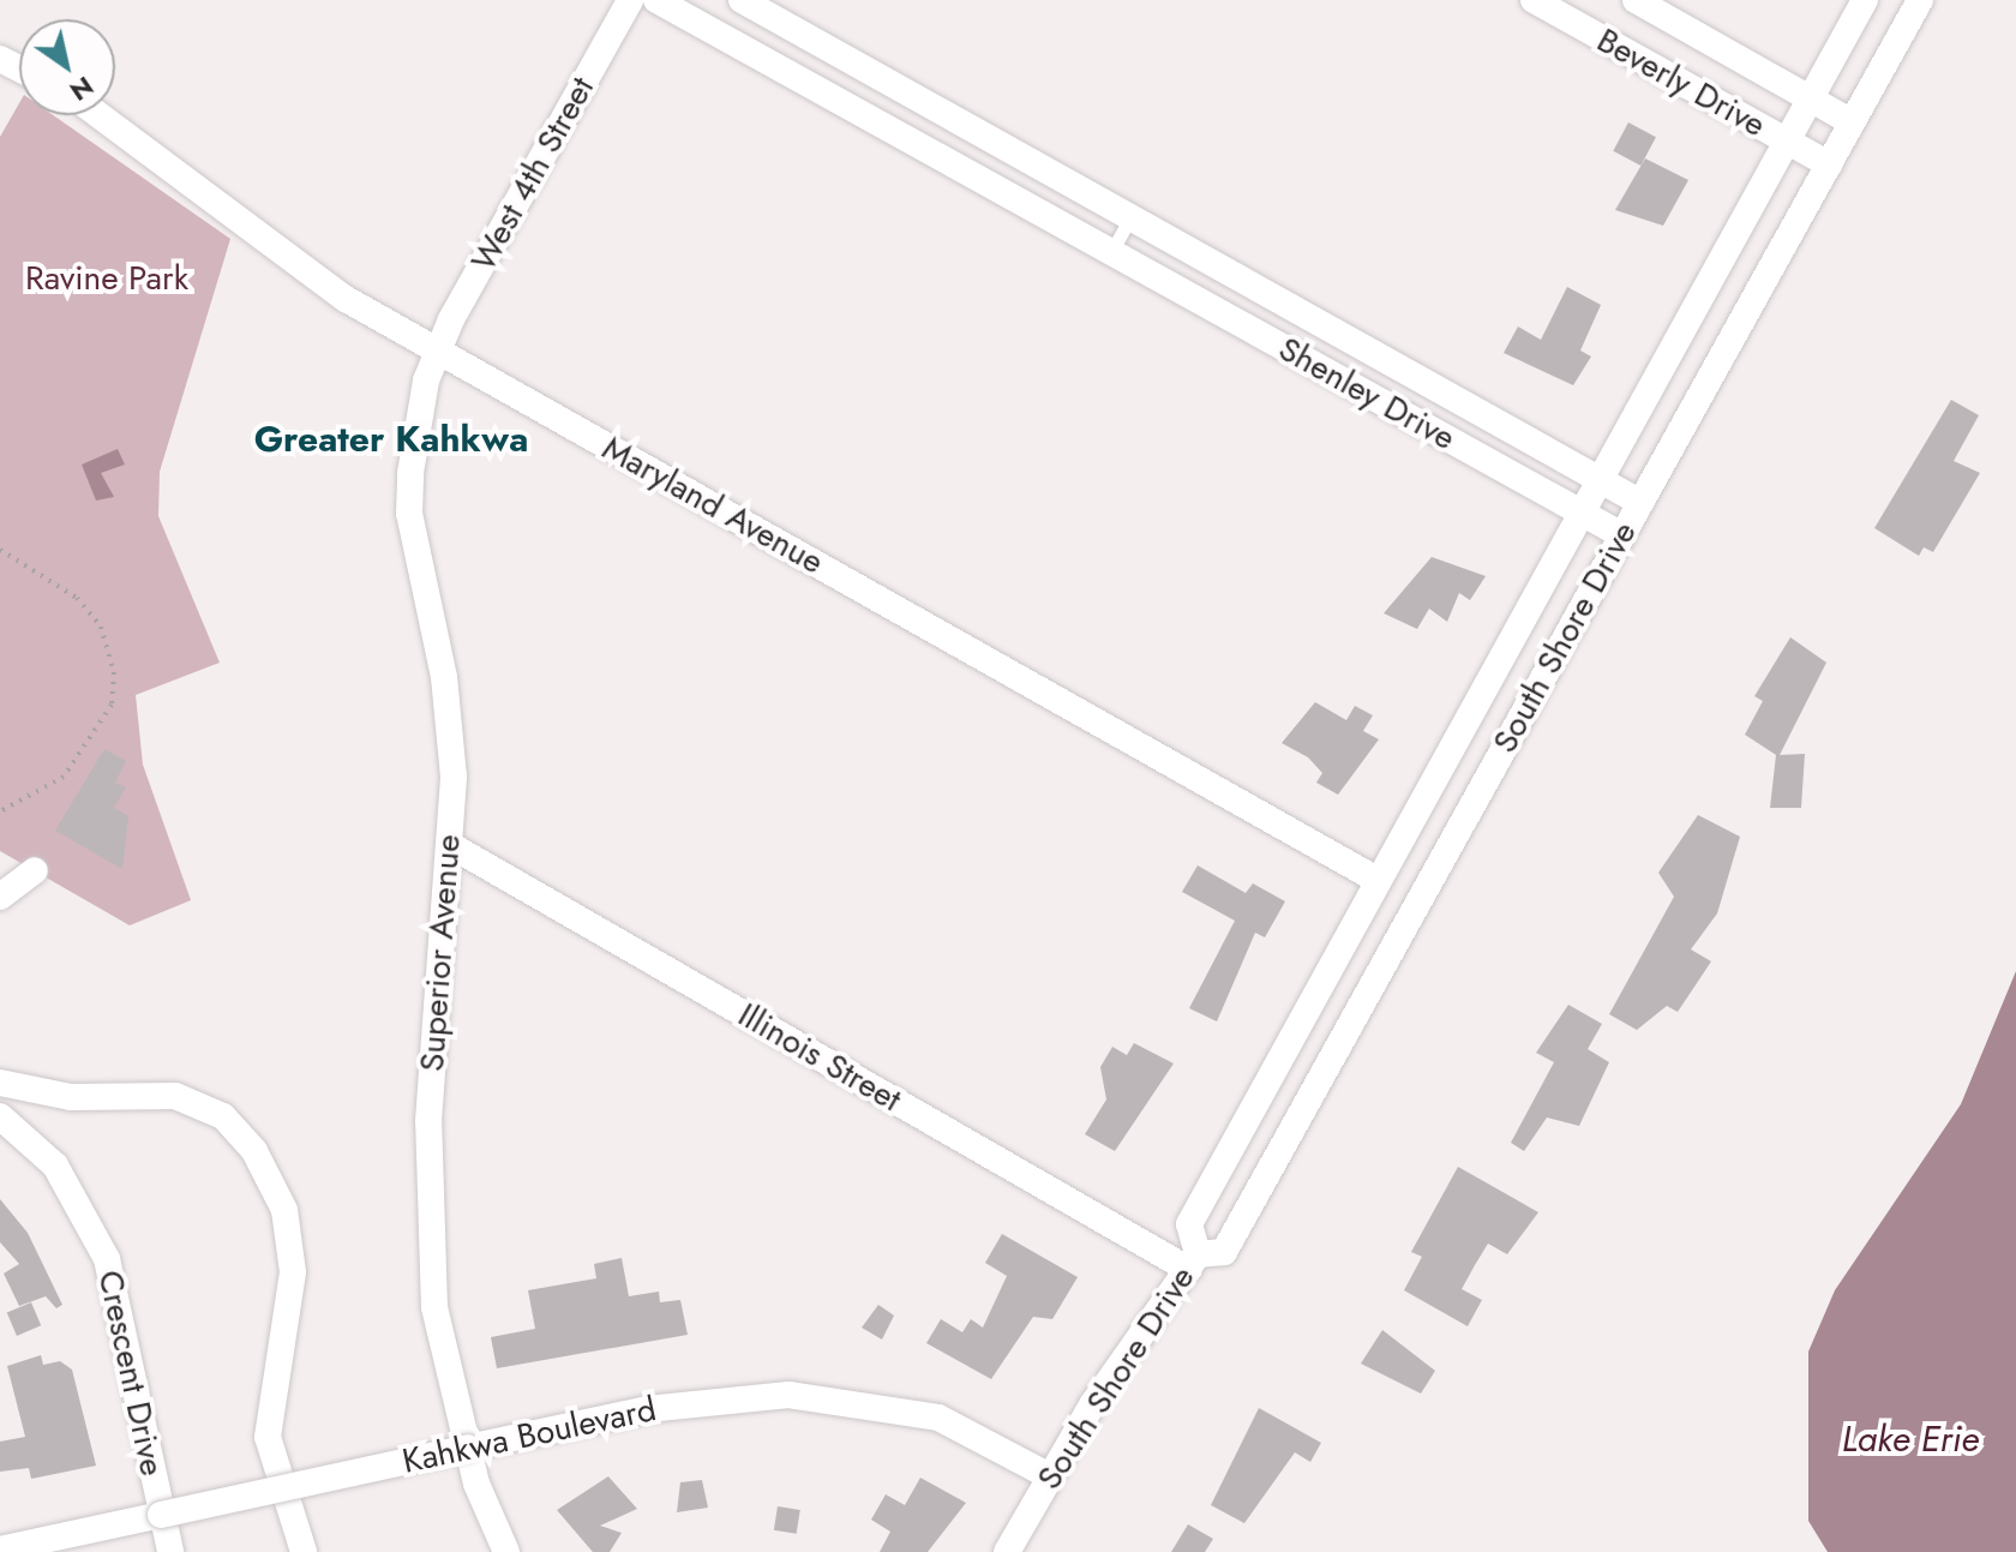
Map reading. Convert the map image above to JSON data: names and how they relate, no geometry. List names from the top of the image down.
{
  "streets": {
    "street": [
      "Beverly Drive",
      "West 4th Street",
      "Shenley Drive",
      "Maryland Avenue",
      "South Shore Drive",
      "Superior Avenue",
      "Illinois Street",
      "Crescent Drive",
      "Kahkwa Boulevard"
    ]
  },
  "crossings": [
    ["Beverly Drive", "South Shore Drive"],
    ["West 4th Street", "Maryland Avenue"],
    ["West 4th Street", "Superior Avenue"],
    ["Shenley Drive", "South Shore Drive"],
    ["Maryland Avenue", "South Shore Drive"],
    ["Maryland Avenue", "Superior Avenue"],
    ["South Shore Drive", "Illinois Street"],
    ["South Shore Drive", "Kahkwa Boulevard"],
    ["Superior Avenue", "Illinois Street"],
    ["Superior Avenue", "Kahkwa Boulevard"],
    ["Crescent Drive", "Kahkwa Boulevard"]
  ],
  "districts": ["Greater Kahkwa"],
  "water": ["Lake Erie"],
  "parks": ["Ravine Park"],
  "north": "bottom right"
}
